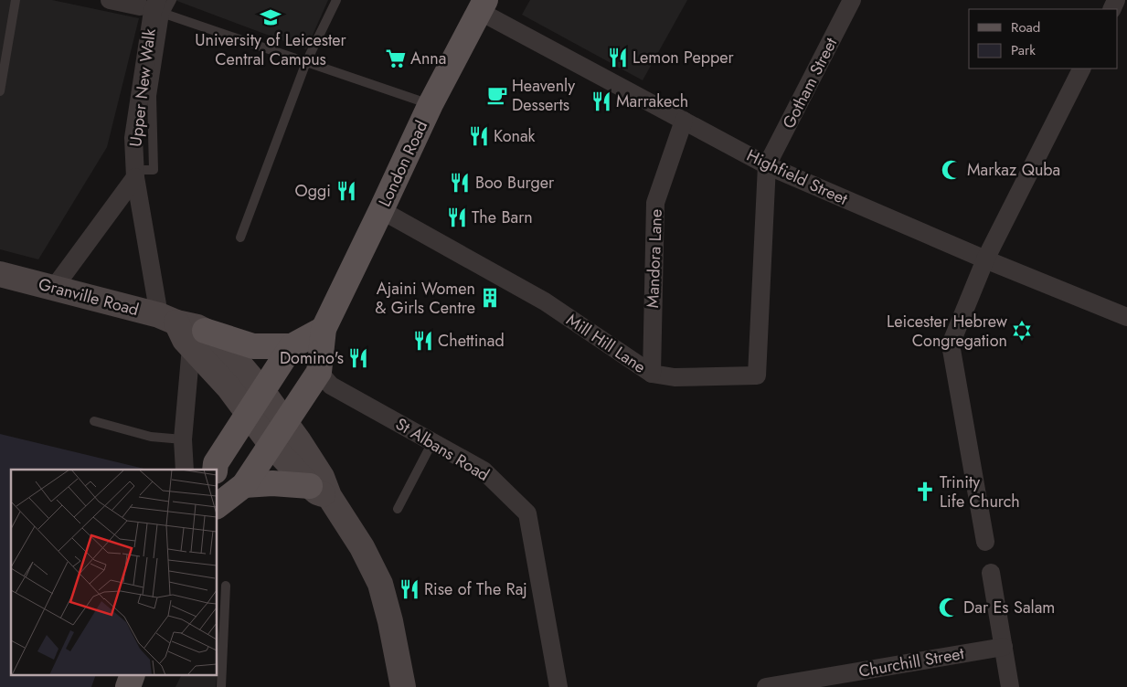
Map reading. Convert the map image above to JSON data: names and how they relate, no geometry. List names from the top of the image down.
{
  "streets": {
    "main road": ["London Road"],
    "street": [
      "Gotham Street",
      "Upper New Walk",
      "Highfield Street",
      "Mandora Lane",
      "Granville Road",
      "Mill Hill Lane",
      "St Albans Road",
      "Churchill Street"
    ]
  },
  "crossings": [
    ["Gotham Street", "Highfield Street"],
    ["Gotham Street", "Mill Hill Lane"],
    ["Upper New Walk", "Granville Road"],
    ["London Road", "Highfield Street"],
    ["London Road", "Granville Road"],
    ["London Road", "Mill Hill Lane"],
    ["London Road", "St Albans Road"],
    ["Highfield Street", "Mandora Lane"],
    ["Highfield Street", "Mill Hill Lane"],
    ["Mandora Lane", "Mill Hill Lane"]
  ],
  "places": {
    "school or university": ["University of Leicester Central Campus"],
    "restaurant": [
      "Lemon Pepper",
      "Marrakech",
      "Konak",
      "Boo Burger",
      "Oggi",
      "The Barn",
      "Chettinad",
      "Domino's",
      "Rise of The Raj"
    ],
    "supermarket": ["Anna"],
    "cafe": ["Heavenly Desserts"],
    "mosque": ["Markaz Quba", "Dar Es Salam"],
    "building": ["Ajaini Women & Girls Centre"],
    "synagogue": ["Leicester Hebrew Congregation"],
    "church": ["Trinity Life Church"]
  },
  "legend": ["Road", "Park"]
}
